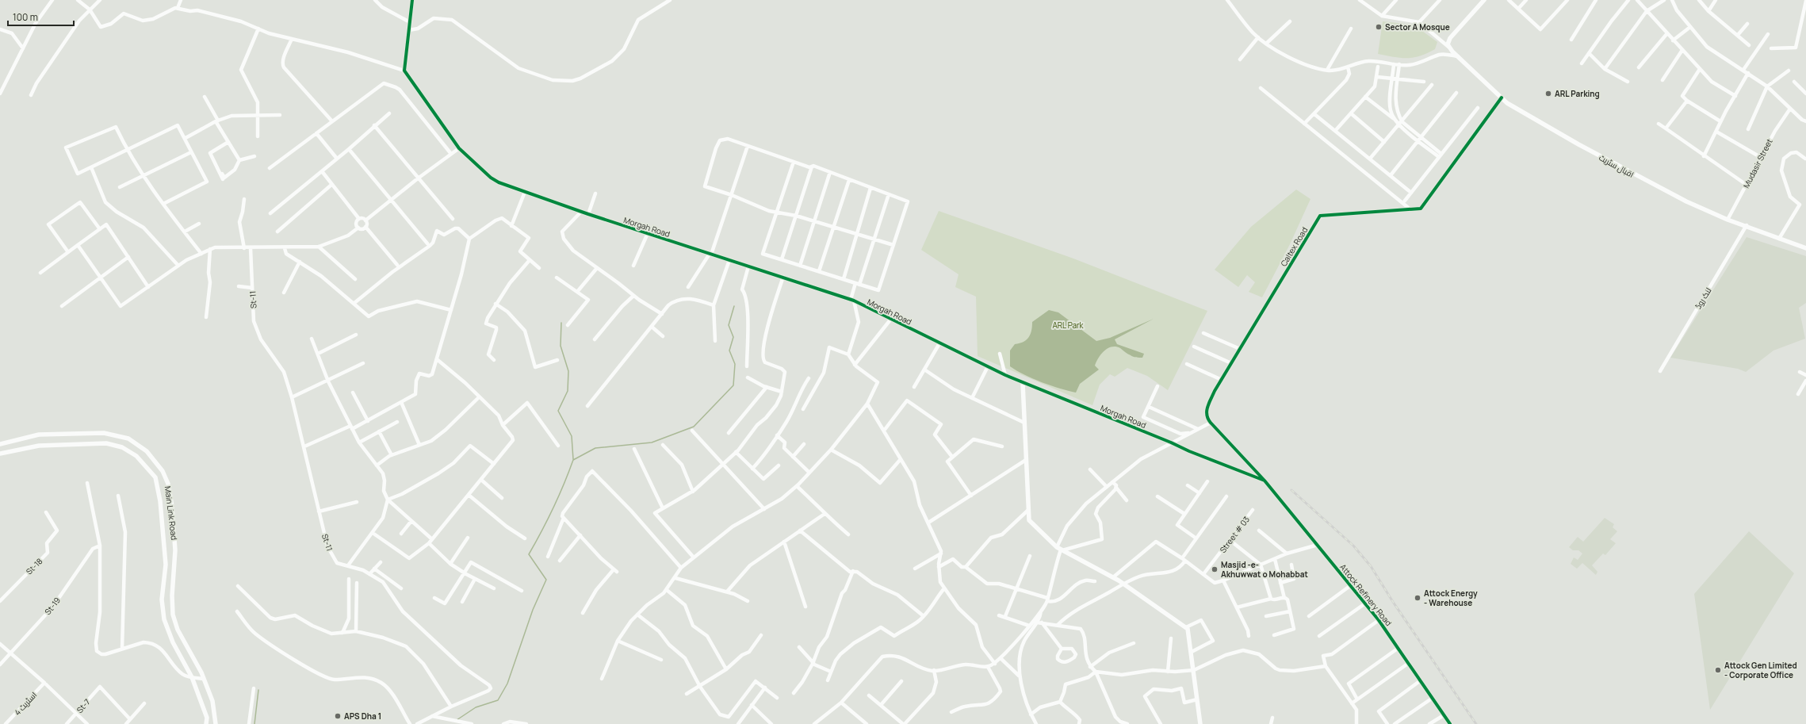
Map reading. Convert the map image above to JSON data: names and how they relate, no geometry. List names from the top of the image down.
{
  "streets": {
    "street": [
      "Mudasir Street",
      "اقبال سٹریٹ",
      "Morgah Road",
      "Caltex Road",
      "لنک روڈ",
      "St-11",
      "Main Link Road",
      "Street # 03",
      "St-18",
      "Attock Refinery Road",
      "St-19",
      "اسٹریٹ 4",
      "St-7"
    ]
  },
  "crossings": [
    ["Mudasir Street", "اقبال سٹریٹ"],
    ["اقبال سٹریٹ", "Caltex Road"],
    ["اقبال سٹریٹ", "لنک روڈ"],
    ["Morgah Road", "Caltex Road"],
    ["Morgah Road", "Attock Refinery Road"],
    ["Caltex Road", "Attock Refinery Road"]
  ],
  "parks": ["ARL Park"],
  "places": [
    "Sector A Mosque",
    "ARL Parking",
    "Masjid -e- Akhuwwat o Mohabbat",
    "Attock Energy - Warehouse",
    "Attock Gen Limited - Corporate Office",
    "APS Dha 1"
  ],
  "scale_bar": "100 m"
}
